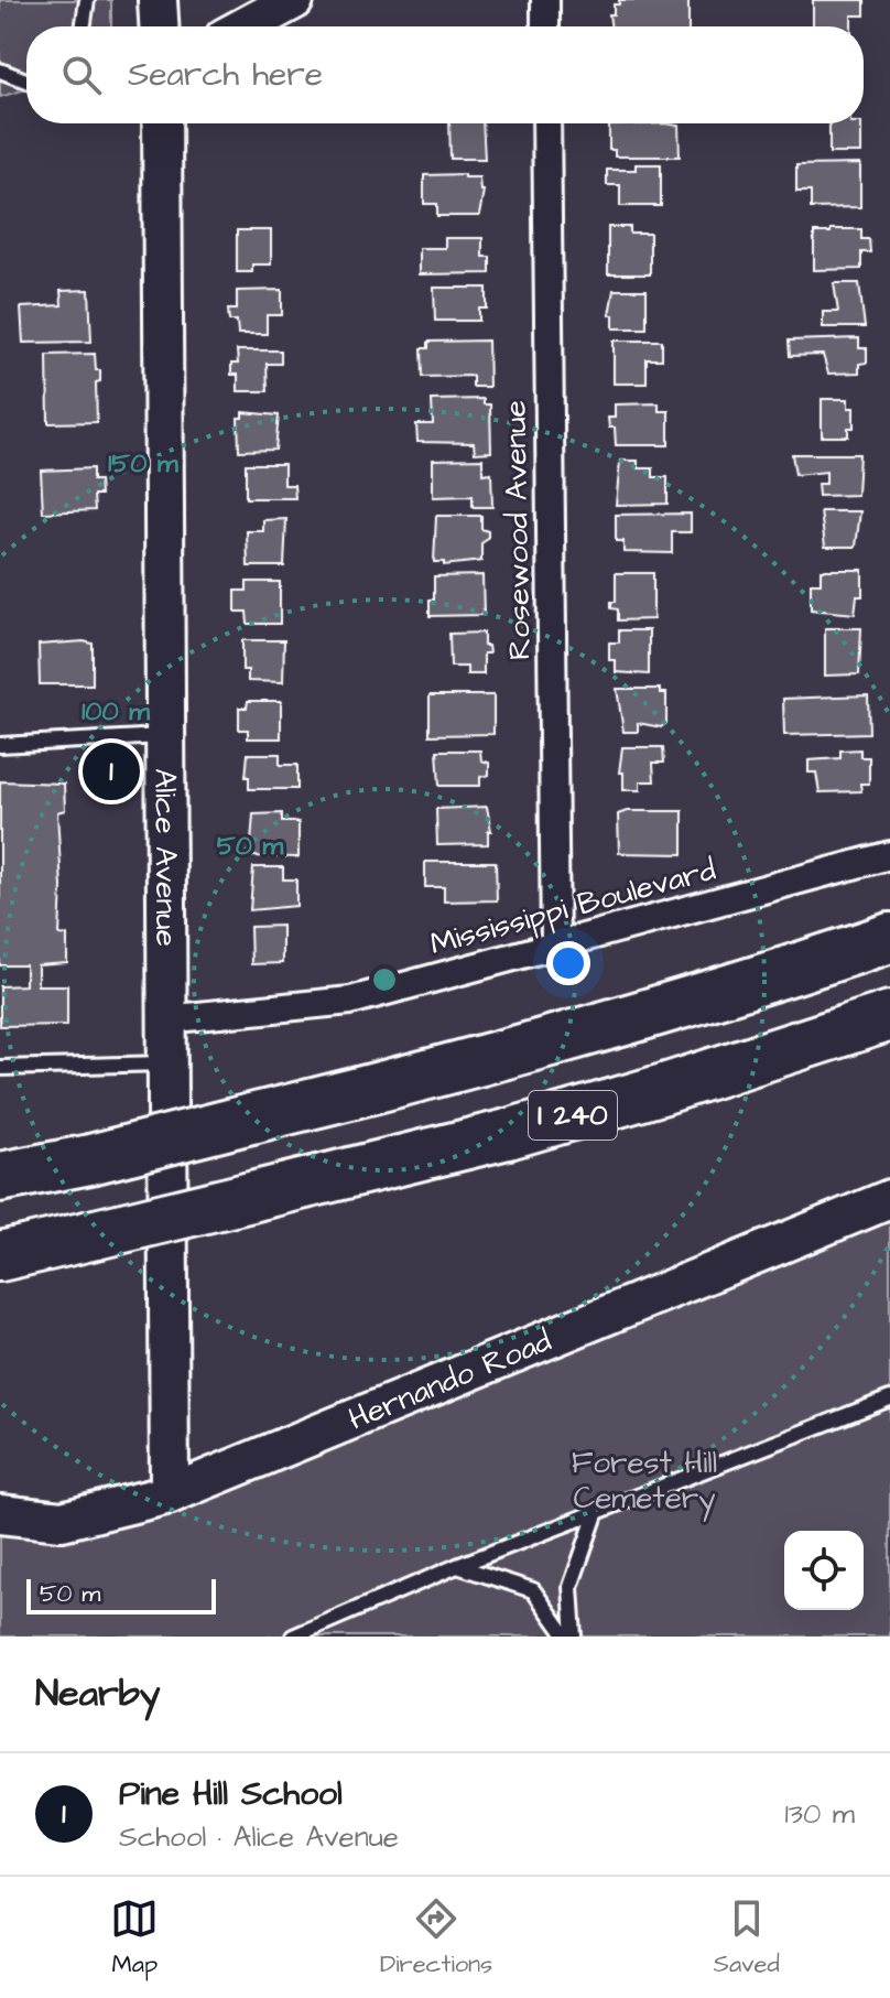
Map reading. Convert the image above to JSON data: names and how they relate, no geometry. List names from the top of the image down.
{
  "streets": {
    "highway": ["I 240"],
    "street": [
      "Rosewood Avenue",
      "Alice Avenue",
      "Mississippi Boulevard",
      "Hernando Road"
    ]
  },
  "crossings": [
    ["Rosewood Avenue", "Mississippi Boulevard"],
    ["Alice Avenue", "Mississippi Boulevard"],
    ["Alice Avenue", "Hernando Road"]
  ],
  "parks": ["Forest Hill Cemetery"],
  "scale_bar": "50 m",
  "page": {
    "search": "Search here",
    "pins": "1",
    "scale": "50 m",
    "heading": "Nearby",
    "list": [
      {
        "mark": "1",
        "name": "Pine Hill School",
        "note": "School · Alice Avenue",
        "value": "130 m"
      }
    ],
    "nav": ["Map", "Directions", "Saved"]
  },
  "rings": ["150 m", "100 m", "50 m"]
}
